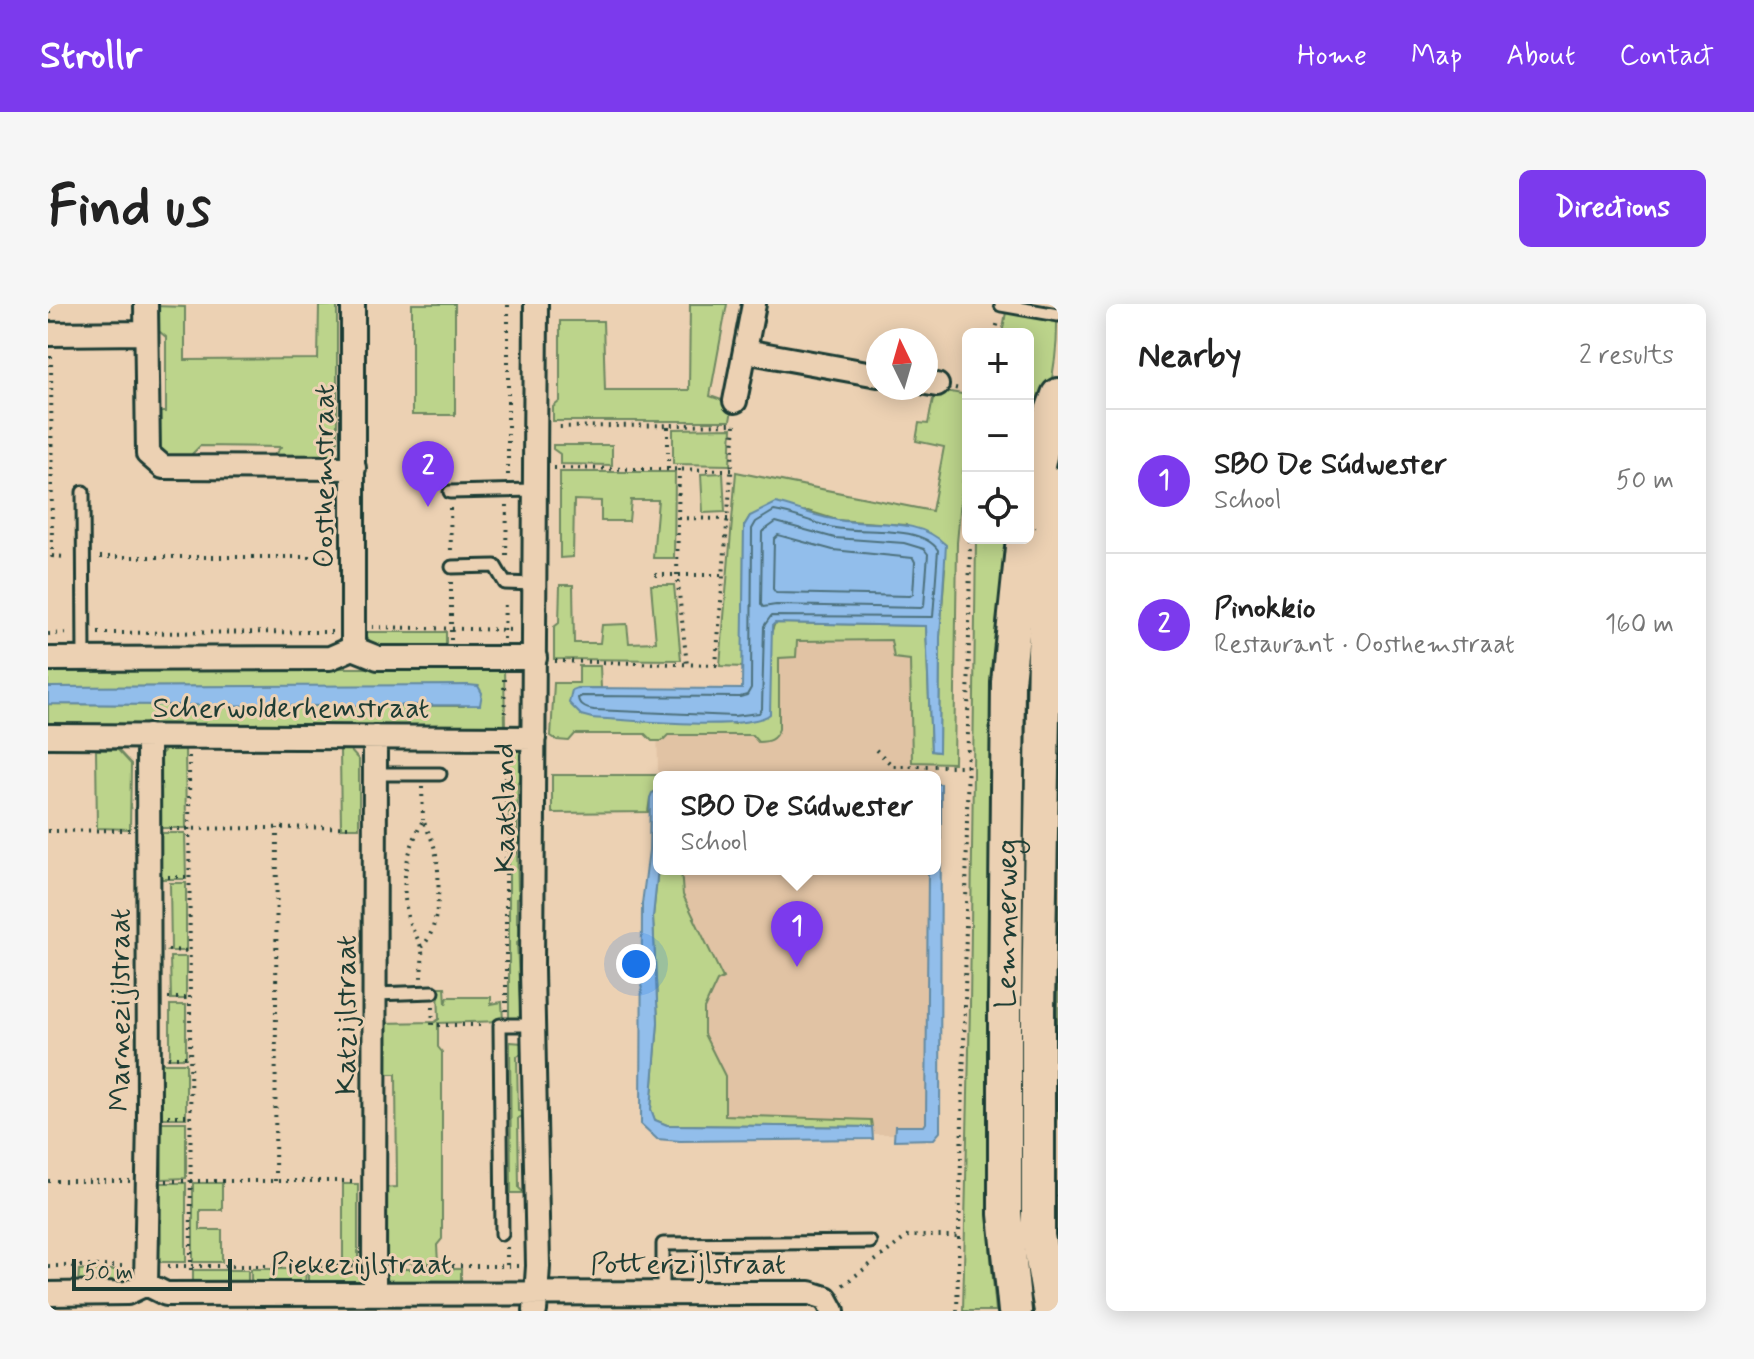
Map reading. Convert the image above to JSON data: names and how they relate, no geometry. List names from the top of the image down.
{
  "streets": {
    "main road": ["Lemmerweg"],
    "street": [
      "Oosthemstraat",
      "Scherwolderhemstraat",
      "Kaatsland",
      "Marnezijlstraat",
      "Katzijlstraat",
      "Piekezijlstraat",
      "Potterzijlstraat"
    ]
  },
  "crossings": [
    ["Oosthemstraat", "Scherwolderhemstraat"],
    ["Scherwolderhemstraat", "Kaatsland"],
    ["Scherwolderhemstraat", "Marnezijlstraat"],
    ["Scherwolderhemstraat", "Katzijlstraat"],
    ["Kaatsland", "Piekezijlstraat"],
    ["Kaatsland", "Potterzijlstraat"],
    ["Marnezijlstraat", "Piekezijlstraat"],
    ["Katzijlstraat", "Piekezijlstraat"],
    ["Piekezijlstraat", "Potterzijlstraat"]
  ],
  "scale_bar": "50 m",
  "north": "top",
  "page": {
    "header": "Strollr",
    "nav": [
      "Home",
      "Map",
      "About",
      "Contact"
    ],
    "buttons": "Directions",
    "title": "Find us",
    "heading": ["Nearby", "2 results"],
    "map_buttons": ["+", "−"],
    "list": [
      {
        "mark": "1",
        "name": "SBO De Súdwester",
        "note": "School",
        "value": "50 m"
      },
      {
        "mark": "2",
        "name": "Pinokkio",
        "note": "Restaurant · Oosthemstraat",
        "value": "160 m"
      }
    ],
    "pins": ["2", "1"],
    "popup": ["SBO De Súdwester", "School"],
    "scale": "50 m"
  }
}
